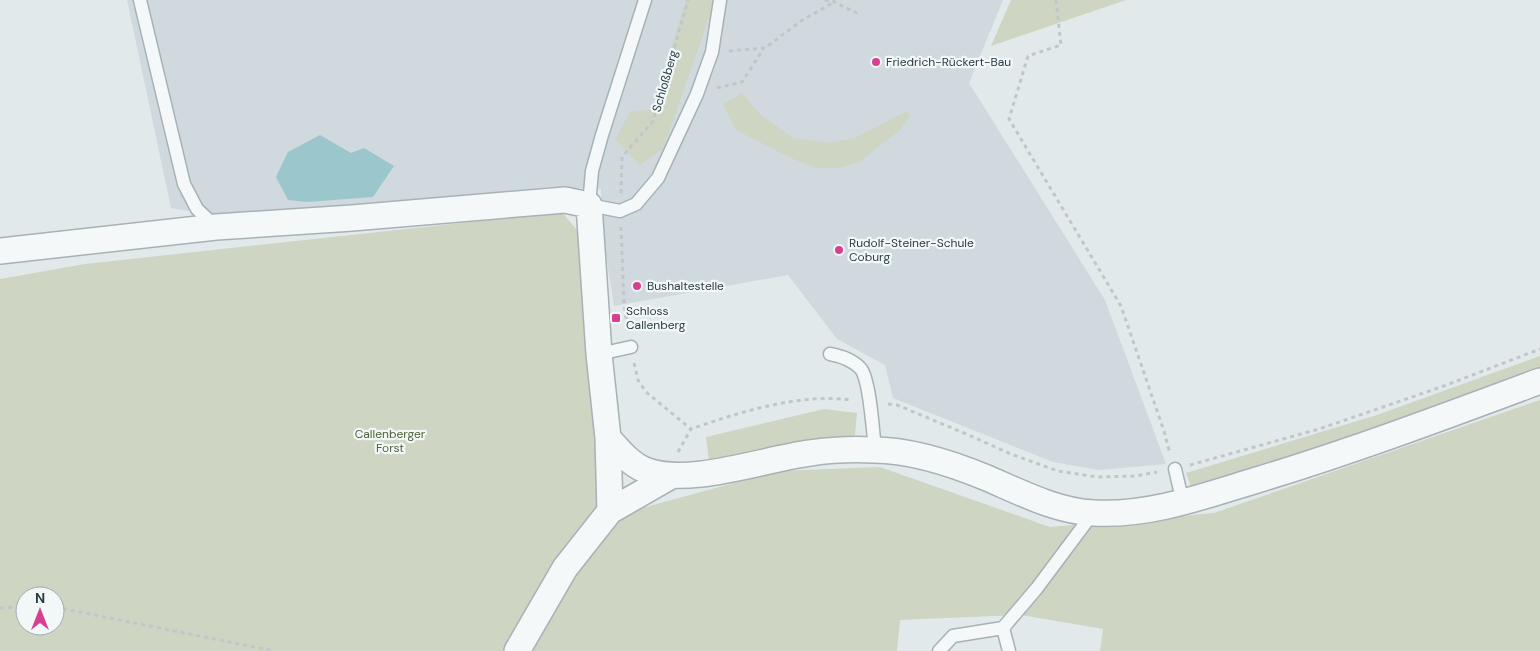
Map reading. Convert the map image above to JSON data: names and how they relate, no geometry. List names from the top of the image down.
{
  "streets": {
    "path": ["Schloßberg"]
  },
  "parks": ["Callenberger Forst"],
  "places": {
    "other": ["Friedrich-Rückert-Bau", "Rudolf-Steiner-Schule Coburg", "Bushaltestelle"],
    "transit": ["Schloss Callenberg"]
  },
  "north": "top"
}
